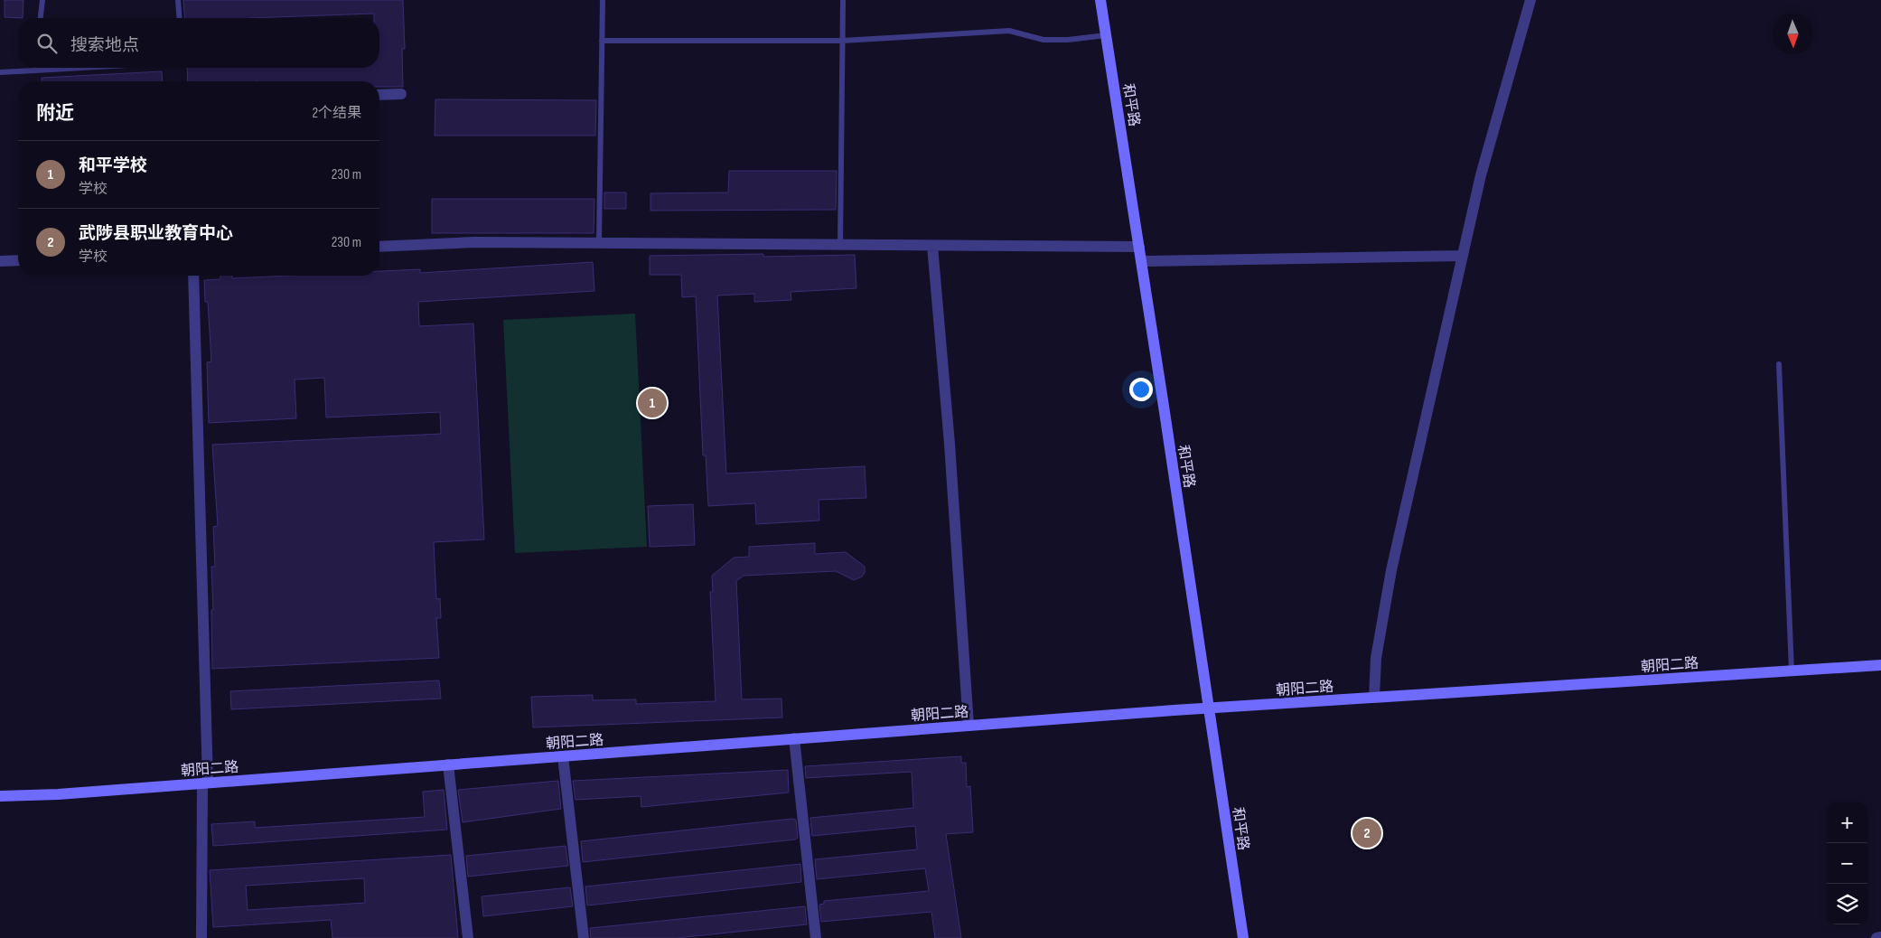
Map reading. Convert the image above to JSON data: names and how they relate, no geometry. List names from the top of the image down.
{
  "streets": {
    "street": ["和平路", "朝阳二路"]
  },
  "crossings": [
    ["和平路", "朝阳二路"]
  ],
  "north": "bottom",
  "page": {
    "search": "搜索地点",
    "heading": ["附近", "2个结果"],
    "list": [
      {
        "mark": "1",
        "name": "和平学校",
        "note": "学校",
        "value": "230 m"
      },
      {
        "mark": "2",
        "name": "武陟县职业教育中心",
        "note": "学校",
        "value": "230 m"
      }
    ],
    "pins": ["1", "2"],
    "map_buttons": ["+", "−"]
  }
}
